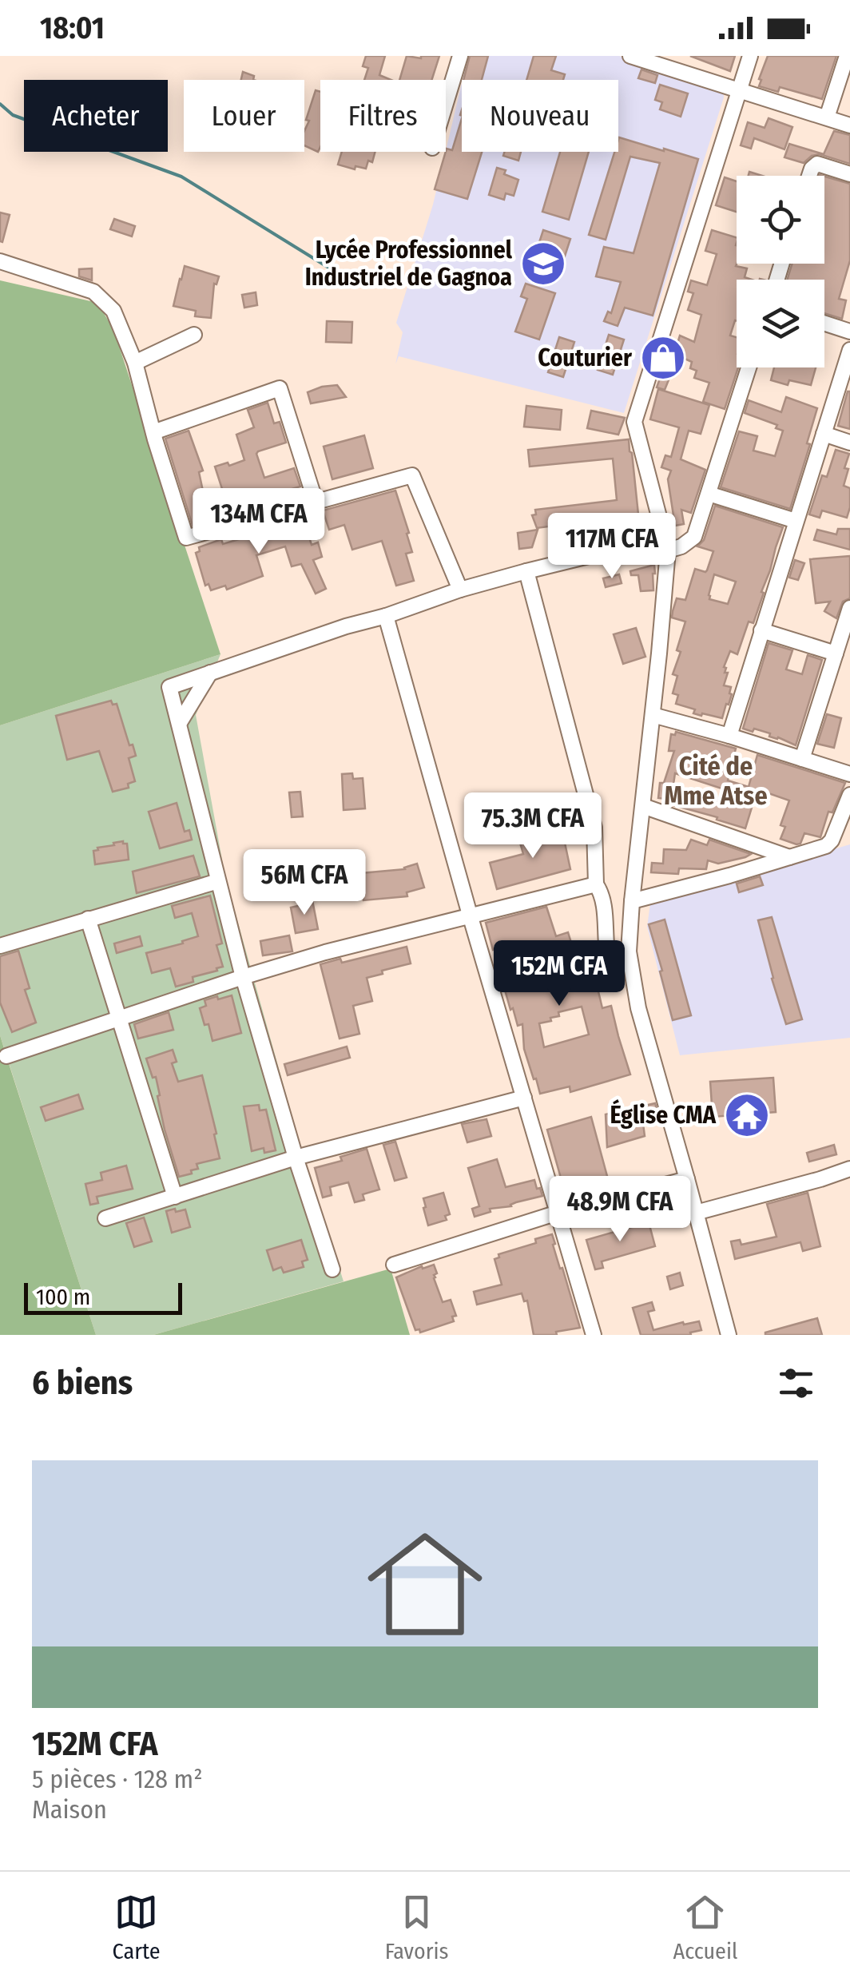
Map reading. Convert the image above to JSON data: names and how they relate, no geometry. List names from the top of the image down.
{
  "districts": ["Cité de Mme Atse"],
  "places": {
    "school or university": ["Lycée Professionnel Industriel de Gagnoa"],
    "shop": ["Couturier"],
    "temple": ["Église CMA"]
  },
  "scale_bar": "100 m",
  "page": {
    "status": "18:01",
    "chip": [
      "Acheter",
      "Louer",
      "Filtres",
      "Nouveau"
    ],
    "price": [
      "134M CFA",
      "117M CFA",
      "75.3M CFA",
      "56M CFA",
      "152M CFA",
      "48.9M CFA"
    ],
    "scale": "100 m",
    "heading": "6 biens",
    "list": [
      {
        "name": "152M CFA",
        "note": "5 pièces · 128 m² · Maison"
      }
    ],
    "tabs": ["Carte", "Favoris", "Accueil"]
  }
}
